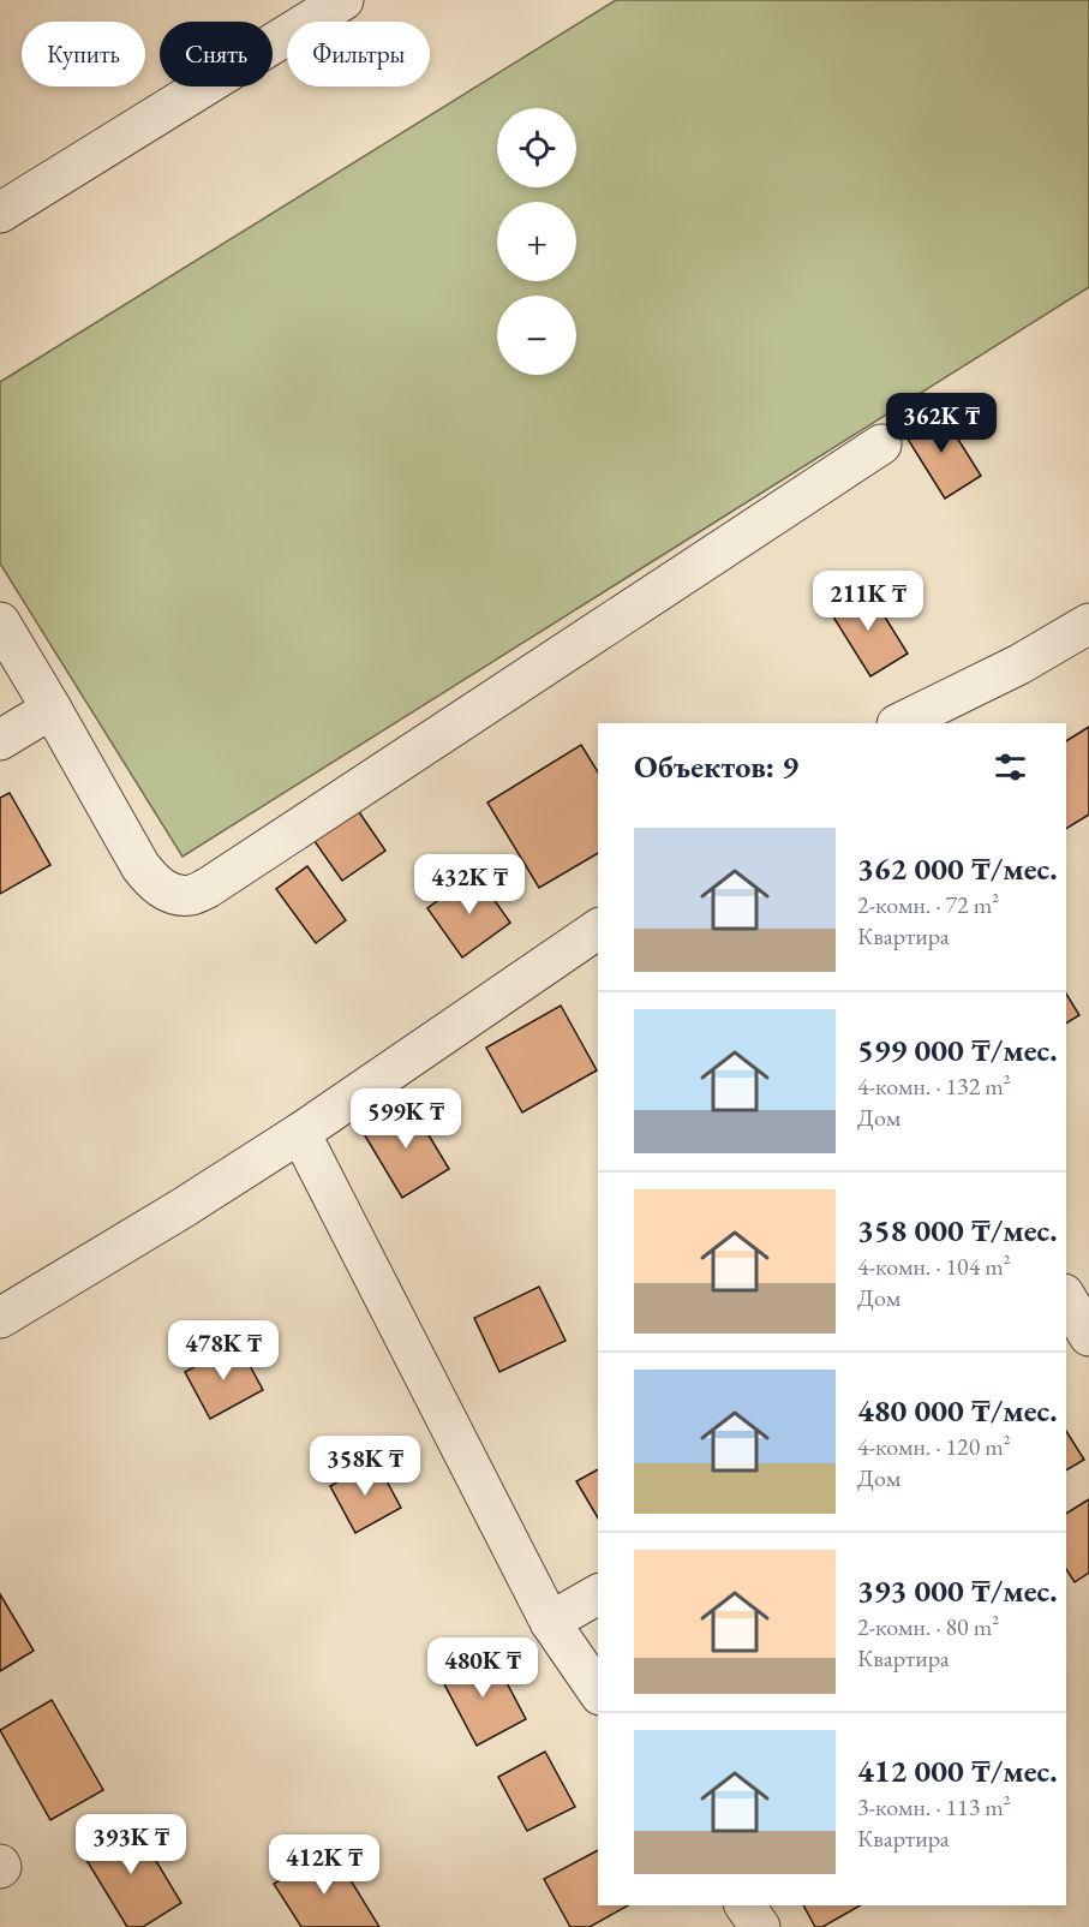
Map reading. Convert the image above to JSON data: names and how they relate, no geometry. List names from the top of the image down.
{
  "page": {
    "chip": ["Купить", "Снять", "Фильтры"],
    "map_buttons": ["+", "−"],
    "price": [
      "362K ₸",
      "211K ₸",
      "432K ₸",
      "599K ₸",
      "478K ₸",
      "358K ₸",
      "480K ₸",
      "393K ₸",
      "412K ₸"
    ],
    "heading": "Объектов: 9",
    "list": [
      {
        "name": "362 000 ₸/мес.",
        "note": "2-комн. · 72 m² · Квартира"
      },
      {
        "name": "599 000 ₸/мес.",
        "note": "4-комн. · 132 m² · Дом"
      },
      {
        "name": "358 000 ₸/мес.",
        "note": "4-комн. · 104 m² · Дом"
      },
      {
        "name": "480 000 ₸/мес.",
        "note": "4-комн. · 120 m² · Дом"
      },
      {
        "name": "393 000 ₸/мес.",
        "note": "2-комн. · 80 m² · Квартира"
      },
      {
        "name": "412 000 ₸/мес.",
        "note": "3-комн. · 113 m² · Квартира"
      }
    ]
  }
}
